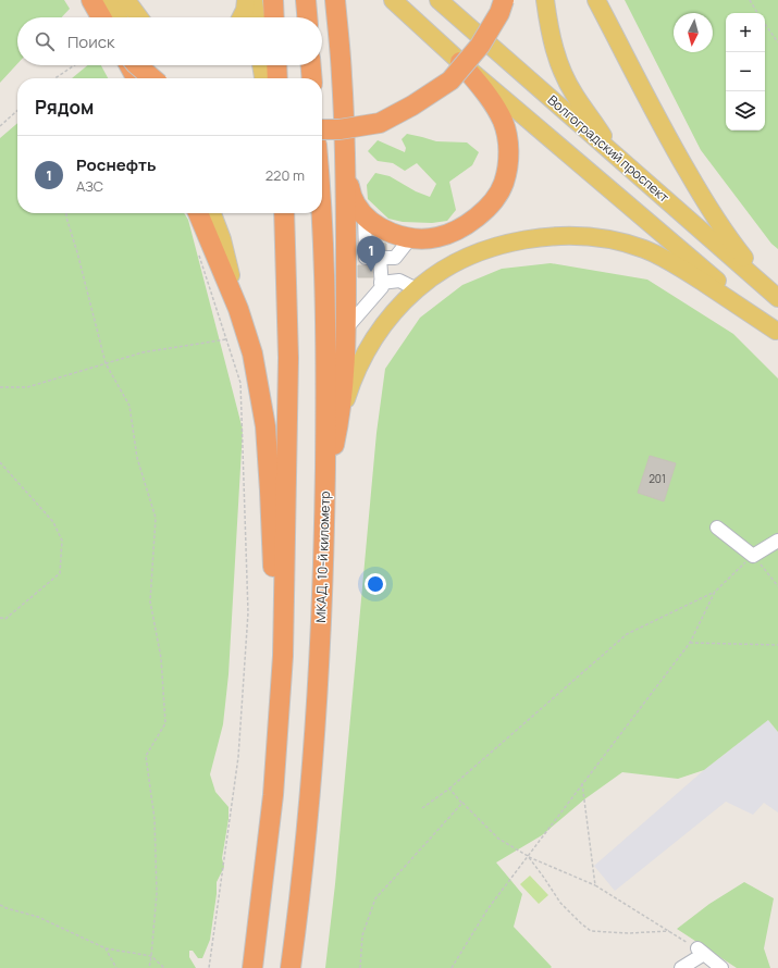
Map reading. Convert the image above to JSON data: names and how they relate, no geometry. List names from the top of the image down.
{
  "streets": {
    "highway": ["МКАД, 10-й километр"],
    "main road": ["Волгоградский проспект"]
  },
  "house_numbers": ["201"],
  "north": "bottom",
  "page": {
    "map_buttons": ["+", "−"],
    "search": "Поиск",
    "heading": "Рядом",
    "list": [
      {
        "mark": "1",
        "name": "Роснефть",
        "note": "АЗС",
        "value": "220 m"
      }
    ],
    "pins": "1"
  }
}
